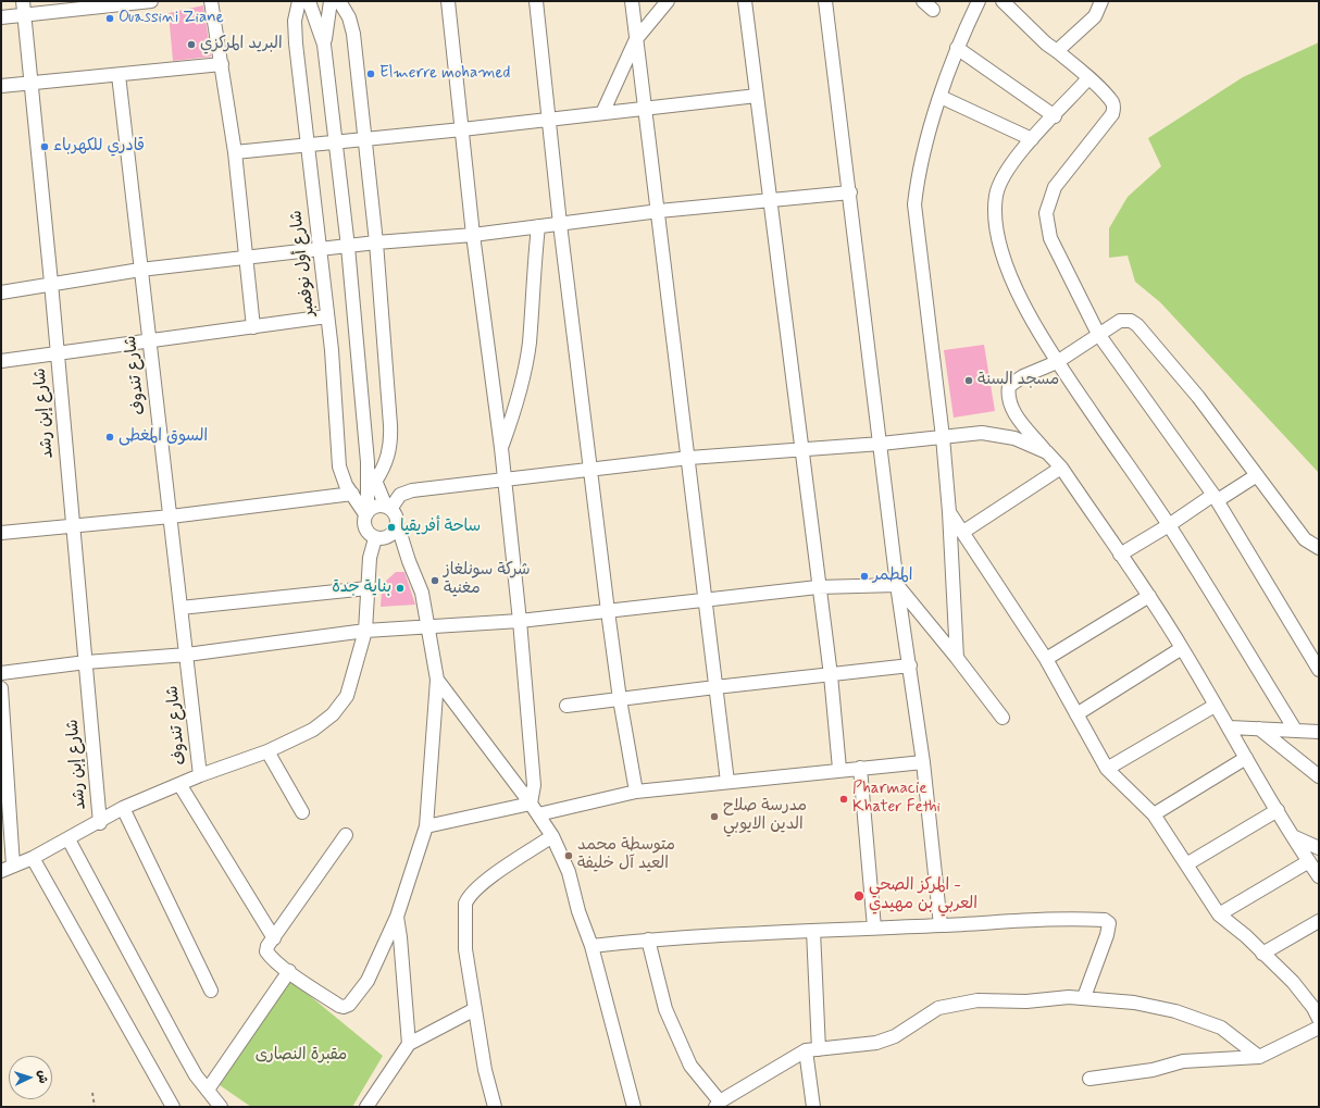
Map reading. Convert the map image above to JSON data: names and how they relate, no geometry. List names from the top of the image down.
{
  "streets": {
    "street": ["شارع أول نوفمبر", "شارع تندوف", "شارع إبن رشد"]
  },
  "parks": ["مقبرة النصارى"],
  "places": [
    "Ouassini Ziane",
    "البريد المركزي",
    "Elmerre mohamed",
    "قادري للكهرباء",
    "مسجد السنة",
    "السوق المغطى",
    "ساحة أفريقيا",
    "المطمر",
    "شركة سونلغاز مغنية",
    "بناية جدة",
    "Pharmacie Khater Fethi",
    "مدرسة صلاح الدين الايوبي",
    "متوسطة محمد العيد آل خليفة",
    "المركز الصحي - العربي بن مهيدي"
  ],
  "north": "right"
}
